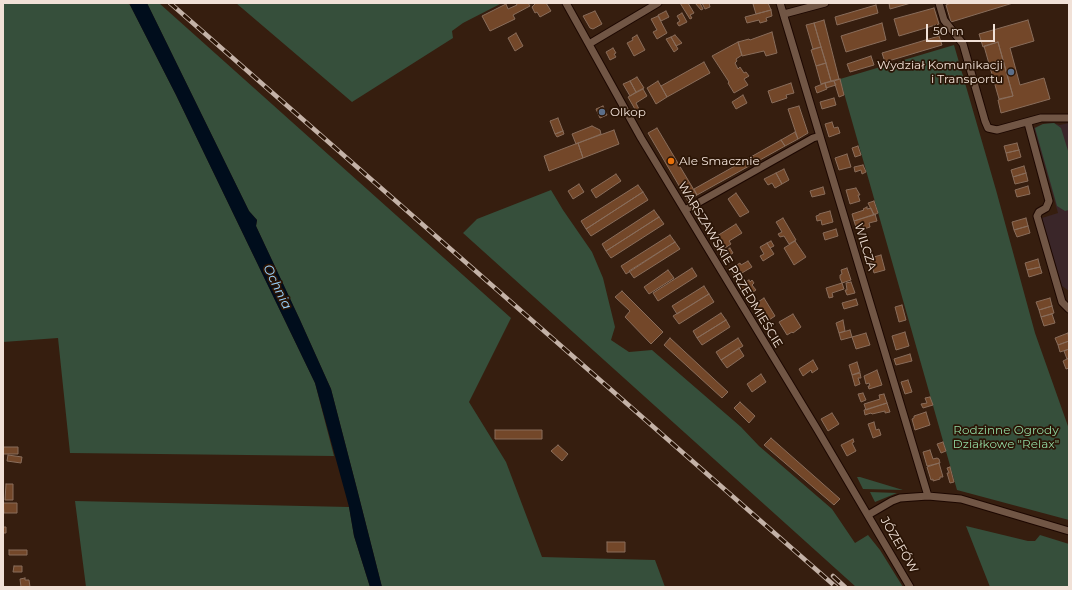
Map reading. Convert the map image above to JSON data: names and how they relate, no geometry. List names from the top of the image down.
{
  "streets": {
    "street": ["WILCZA", "WARSZAWSKIE PRZEDMIEŚCIE", "JÓZEFÓW"]
  },
  "crossings": [
    ["WARSZAWSKIE PRZEDMIEŚCIE", "JÓZEFÓW"]
  ],
  "water": ["Ochnia"],
  "parks": ["Rodzinne Ogrody Działkowe \"Relax\""],
  "places": ["Wydział Komunikacji i Transportu", "Olkop", "Ale Smacznie"],
  "scale_bar": "50 m"
}
